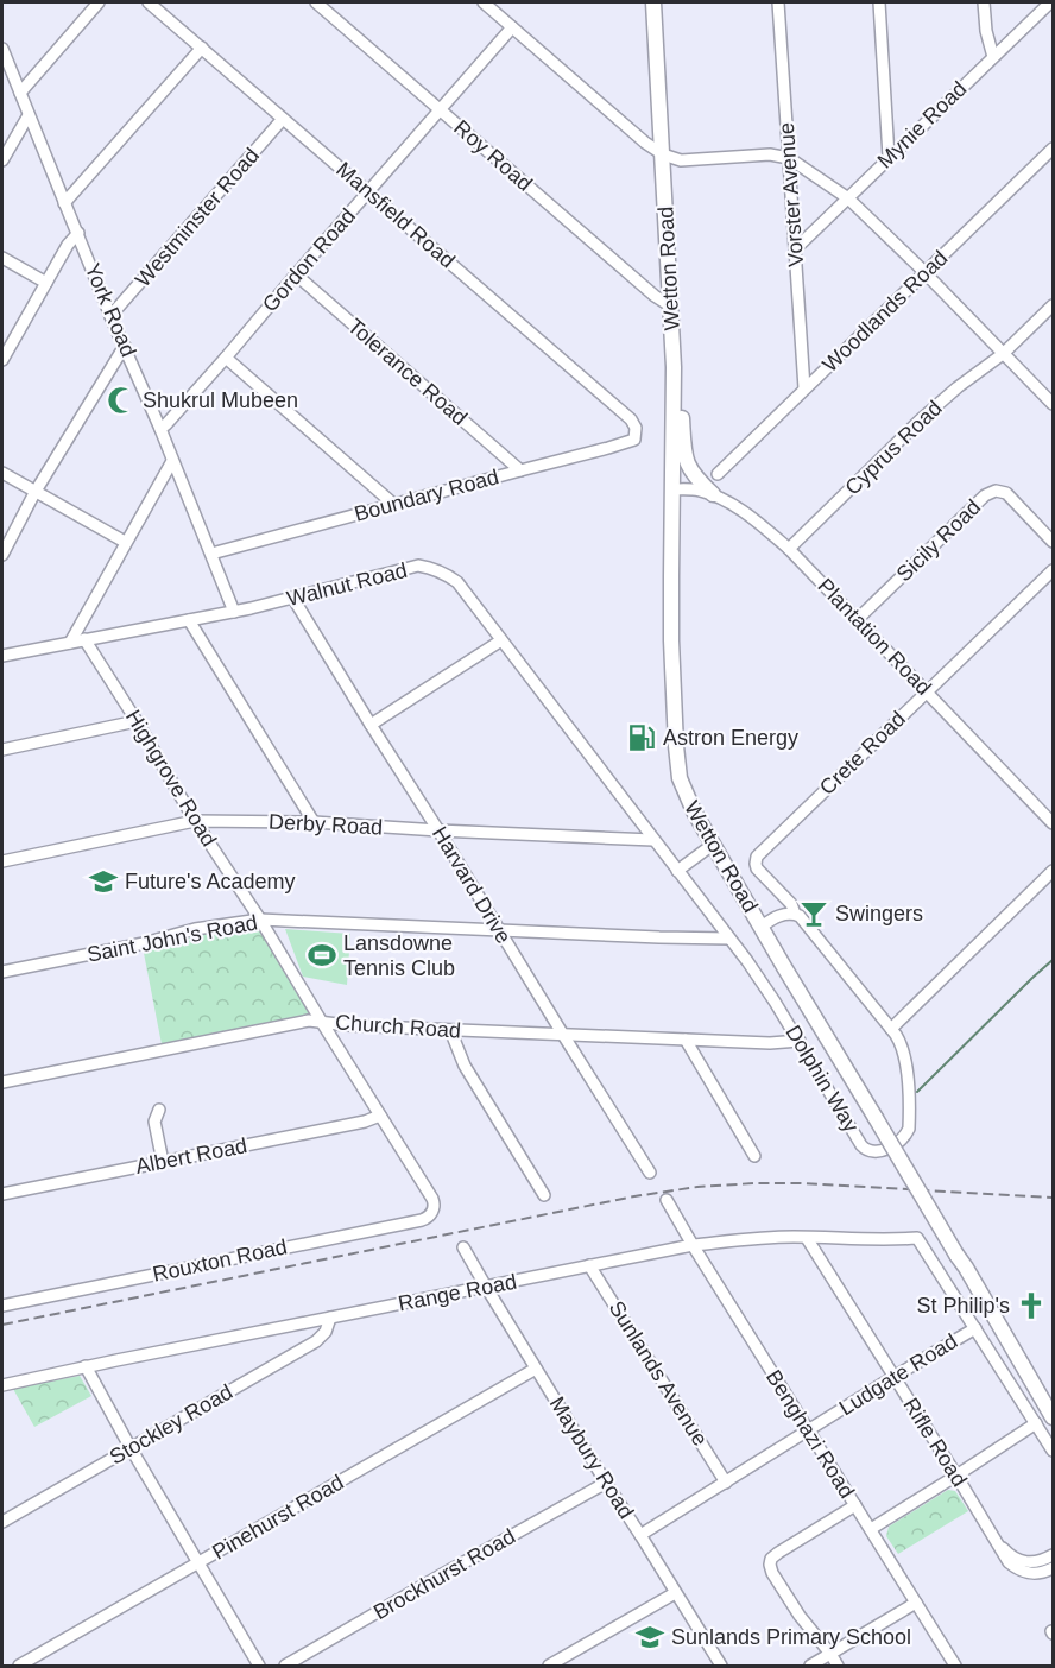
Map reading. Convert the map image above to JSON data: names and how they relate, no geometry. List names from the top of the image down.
{
  "streets": {
    "main road": ["Wetton Road"],
    "street": [
      "Mynie Road",
      "Roy Road",
      "Vorster Avenue",
      "Mansfield Road",
      "Westminster Road",
      "Gordon Road",
      "York Road",
      "Woodlands Road",
      "Tolerance Road",
      "Cyprus Road",
      "Boundary Road",
      "Sicily Road",
      "Walnut Road",
      "Plantation Road",
      "Crete Road",
      "Highgrove Road",
      "Derby Road",
      "Harvard Drive",
      "Saint John's Road",
      "Church Road",
      "Dolphin Way",
      "Albert Road",
      "Rouxton Road",
      "Range Road",
      "Sunlands Avenue",
      "Ludgate Road",
      "Stockley Road",
      "Benghazi Road",
      "Rifle Road",
      "Maybury Road",
      "Pinehurst Road",
      "Brockhurst Road"
    ]
  },
  "crossings": [
    ["Mynie Road", "Vorster Avenue"],
    ["Roy Road", "Gordon Road"],
    ["Roy Road", "Wetton Road"],
    ["Vorster Avenue", "Woodlands Road"],
    ["Mansfield Road", "Westminster Road"],
    ["Mansfield Road", "Gordon Road"],
    ["Mansfield Road", "Boundary Road"],
    ["Westminster Road", "York Road"],
    ["Gordon Road", "York Road"],
    ["Gordon Road", "Tolerance Road"],
    ["Wetton Road", "Plantation Road"],
    ["York Road", "Boundary Road"],
    ["York Road", "Walnut Road"],
    ["Tolerance Road", "Boundary Road"],
    ["Cyprus Road", "Plantation Road"],
    ["Sicily Road", "Plantation Road"],
    ["Walnut Road", "Highgrove Road"],
    ["Walnut Road", "Derby Road"],
    ["Walnut Road", "Harvard Drive"],
    ["Walnut Road", "Dolphin Way"],
    ["Plantation Road", "Crete Road"],
    ["Crete Road", "Dolphin Way"],
    ["Highgrove Road", "Derby Road"],
    ["Highgrove Road", "Saint John's Road"],
    ["Highgrove Road", "Church Road"],
    ["Highgrove Road", "Albert Road"],
    ["Highgrove Road", "Rouxton Road"],
    ["Derby Road", "Harvard Drive"],
    ["Harvard Drive", "Saint John's Road"],
    ["Harvard Drive", "Church Road"],
    ["Saint John's Road", "Dolphin Way"],
    ["Church Road", "Dolphin Way"],
    ["Range Road", "Sunlands Avenue"],
    ["Range Road", "Ludgate Road"],
    ["Range Road", "Stockley Road"],
    ["Range Road", "Benghazi Road"],
    ["Range Road", "Rifle Road"],
    ["Range Road", "Maybury Road"],
    ["Sunlands Avenue", "Ludgate Road"],
    ["Ludgate Road", "Benghazi Road"],
    ["Ludgate Road", "Rifle Road"],
    ["Ludgate Road", "Maybury Road"],
    ["Maybury Road", "Pinehurst Road"],
    ["Maybury Road", "Brockhurst Road"]
  ],
  "places": {
    "mosque": ["Shukrul Mubeen"],
    "fuel station": ["Astron Energy"],
    "school or university": ["Future's Academy", "Sunlands Primary School"],
    "bar": ["Swingers"],
    "sports": ["Lansdowne Tennis Club"],
    "church": ["St Philip's"]
  }
}
